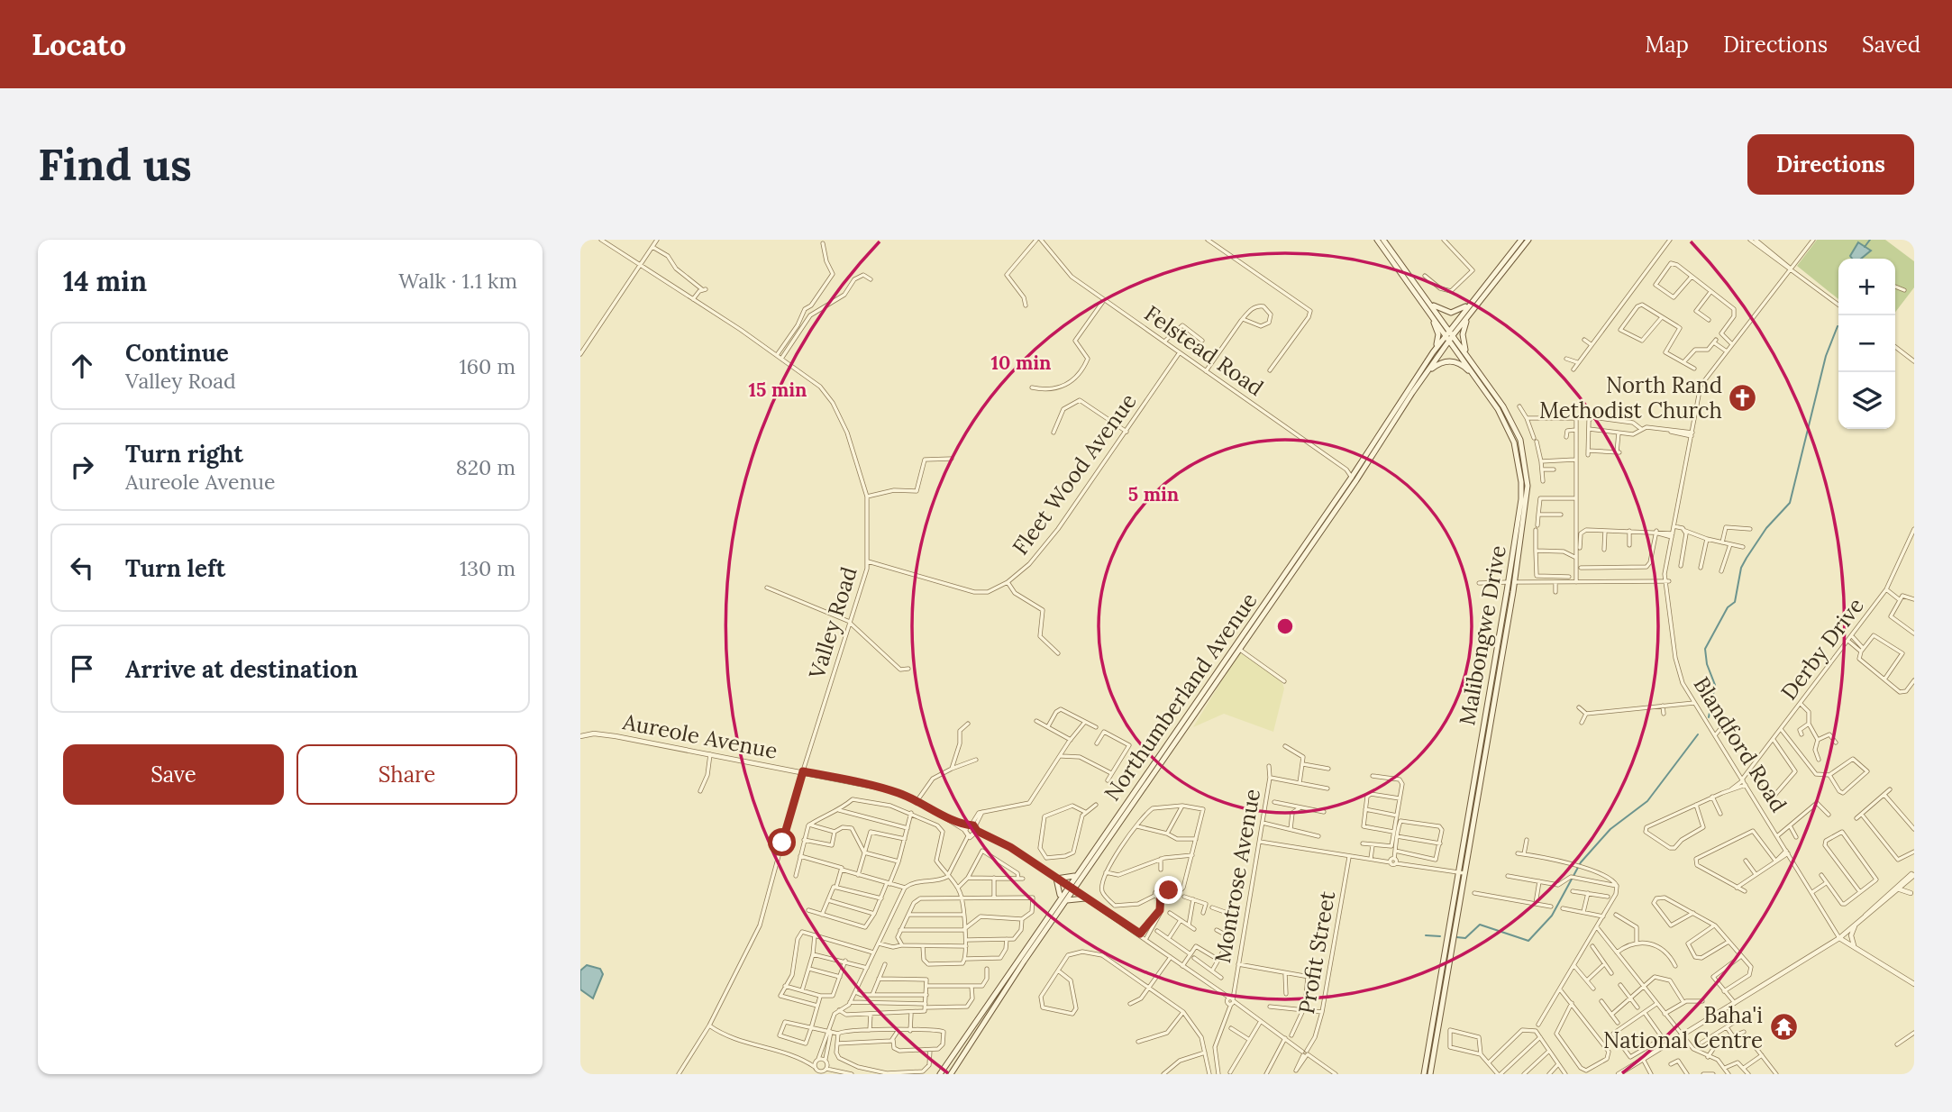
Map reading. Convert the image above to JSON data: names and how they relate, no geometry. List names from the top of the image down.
{
  "streets": {
    "main road": ["Malibongwe Drive", "Northumberland Avenue"],
    "street": [
      "Felstead Road",
      "Fleet Wood Avenue",
      "Valley Road",
      "Derby Drive",
      "Aureole Avenue",
      "Blandford Road",
      "Montrose Avenue",
      "Profit Street"
    ]
  },
  "crossings": [
    ["Felstead Road", "Fleet Wood Avenue"],
    ["Felstead Road", "Northumberland Avenue"],
    ["Fleet Wood Avenue", "Valley Road"],
    ["Valley Road", "Aureole Avenue"],
    ["Malibongwe Drive", "Northumberland Avenue"],
    ["Derby Drive", "Blandford Road"],
    ["Northumberland Avenue", "Aureole Avenue"],
    ["Aureole Avenue", "Montrose Avenue"],
    ["Aureole Avenue", "Profit Street"]
  ],
  "places": {
    "church": ["North Rand Methodist Church"],
    "temple": ["Baha'i National Centre"]
  },
  "page": {
    "header": "Locato",
    "nav": ["Map", "Directions", "Saved"],
    "buttons": [
      "Directions",
      ["Save", "Share"]
    ],
    "title": "Find us",
    "heading": ["14 min", "Walk · 1.1 km"],
    "map_buttons": ["+", "−"],
    "list": [
      ["Continue", "Valley Road", "160 m"],
      ["Turn right", "Aureole Avenue", "820 m"],
      ["Turn left", "130 m"],
      "Arrive at destination"
    ]
  },
  "rings": ["10 min", "15 min", "5 min"]
}
